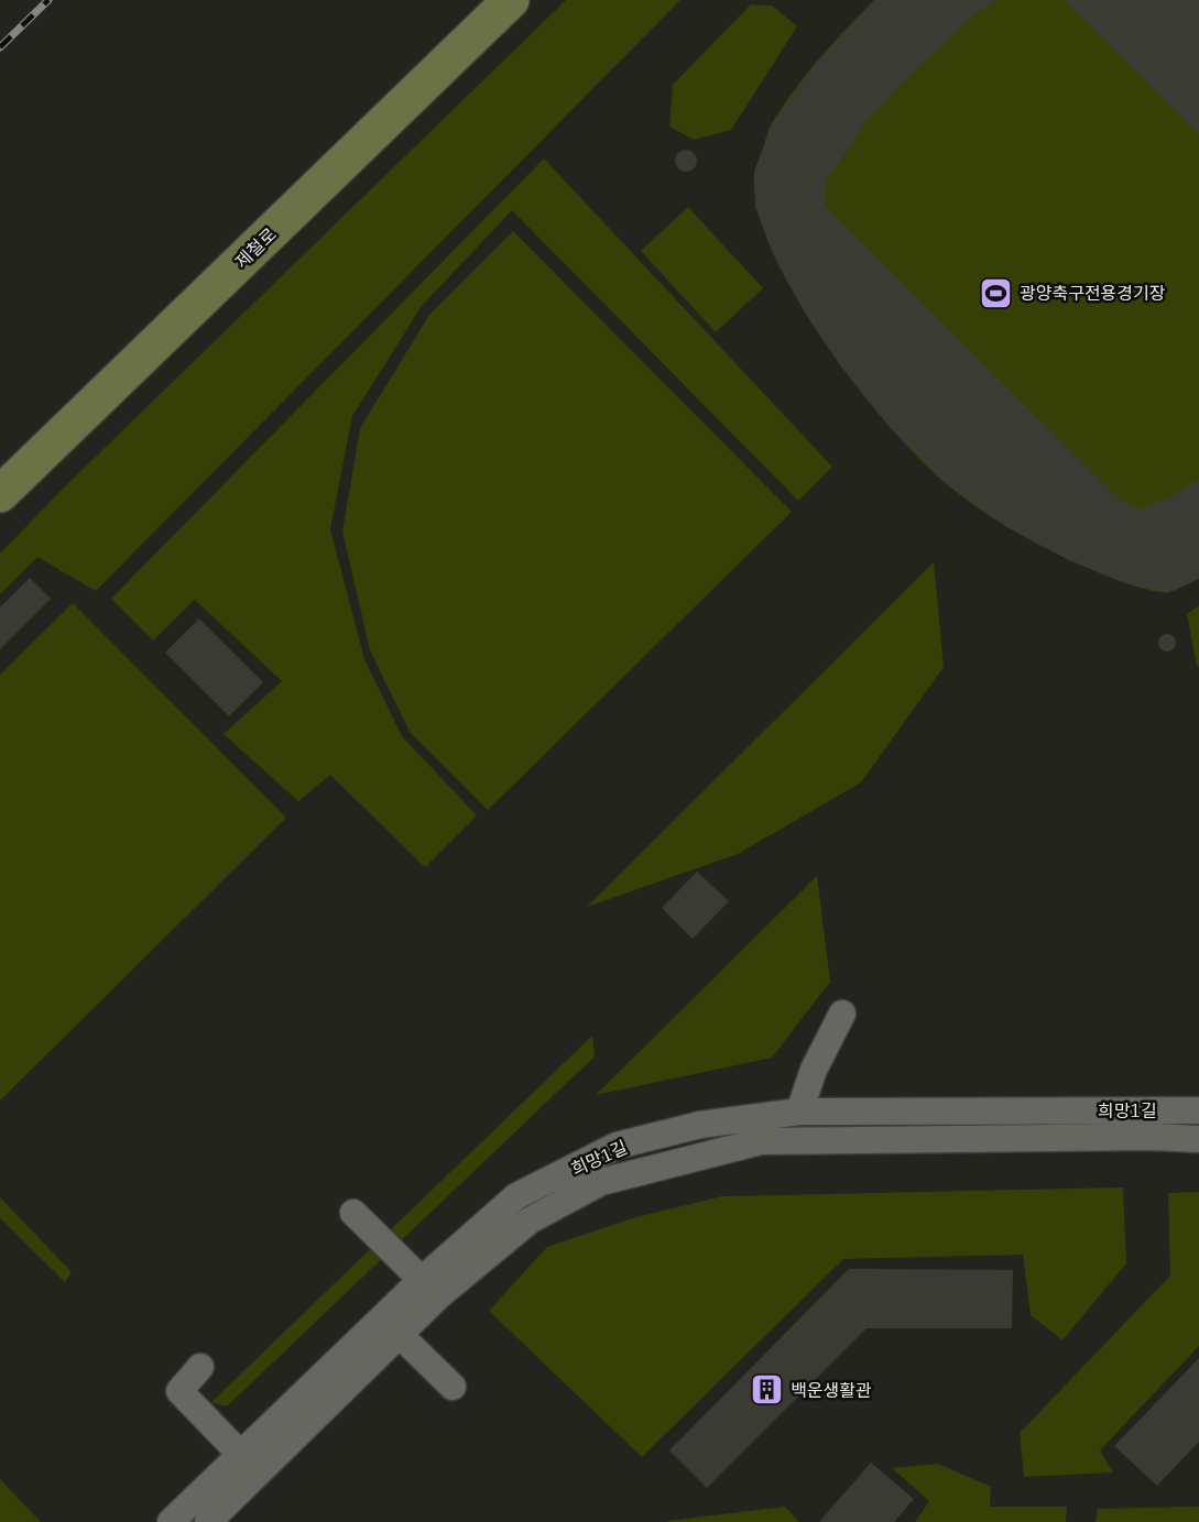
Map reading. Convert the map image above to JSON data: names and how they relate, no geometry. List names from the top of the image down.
{
  "streets": {
    "main road": ["제철로"],
    "street": ["희망1길"]
  },
  "places": {
    "sports": ["광양축구전용경기장"],
    "building": ["백운생활관"]
  }
}
